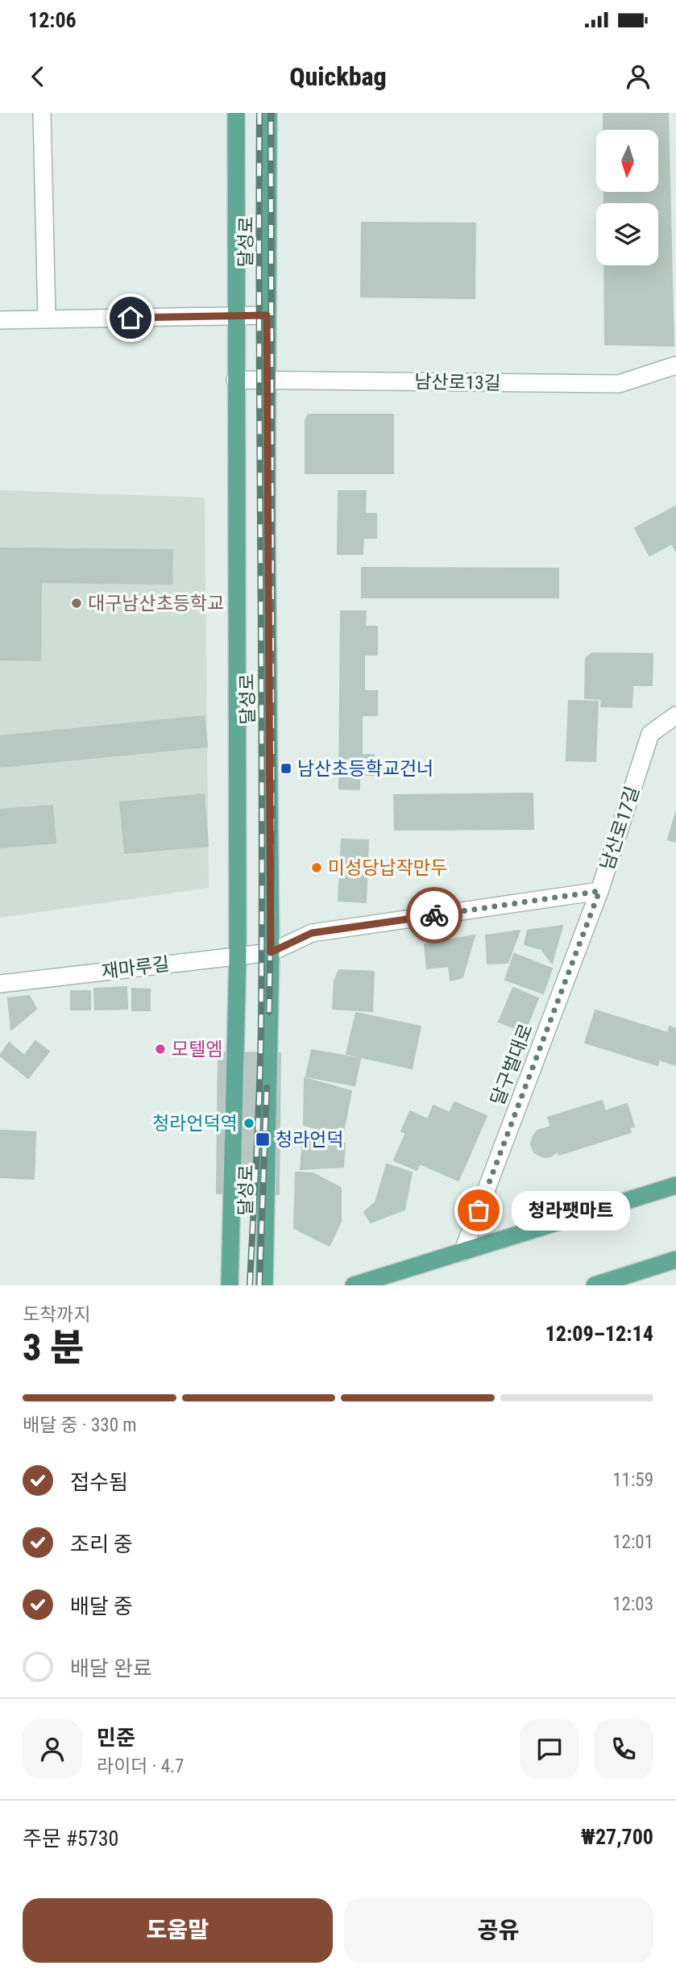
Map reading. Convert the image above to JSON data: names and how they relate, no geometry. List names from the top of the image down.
{
  "streets": {
    "main road": ["달성로"],
    "street": [
      "남산로13길",
      "남산로17길",
      "재마루길",
      "달구벌대로"
    ]
  },
  "crossings": [
    ["달성로", "남산로13길"],
    ["달성로", "남산로17길"],
    ["달성로", "재마루길"],
    ["남산로17길", "재마루길"],
    ["남산로17길", "달구벌대로"]
  ],
  "places": {
    "other": [
      "대구남산초등학교",
      "미성당납작만두",
      "모텔엠",
      "청라언덕역",
      "청라팻마트"
    ],
    "transit": ["남산초등학교건너", "청라언덕"]
  },
  "north": "bottom",
  "page": {
    "status": "12:06",
    "header": "Quickbag",
    "bubble": "청라팻마트",
    "heading": ["3 분", "도착까지", "12:09–12:14"],
    "panel": [
      "민준",
      "라이더 · 4.7",
      "주문 #5730",
      "₩27,700"
    ],
    "bar": "배달 중 · 330 m",
    "list": [
      ["접수됨", "11:59"],
      ["조리 중", "12:01"],
      ["배달 중", "12:03"],
      "배달 완료"
    ],
    "buttons": ["도움말", "공유"]
  }
}
